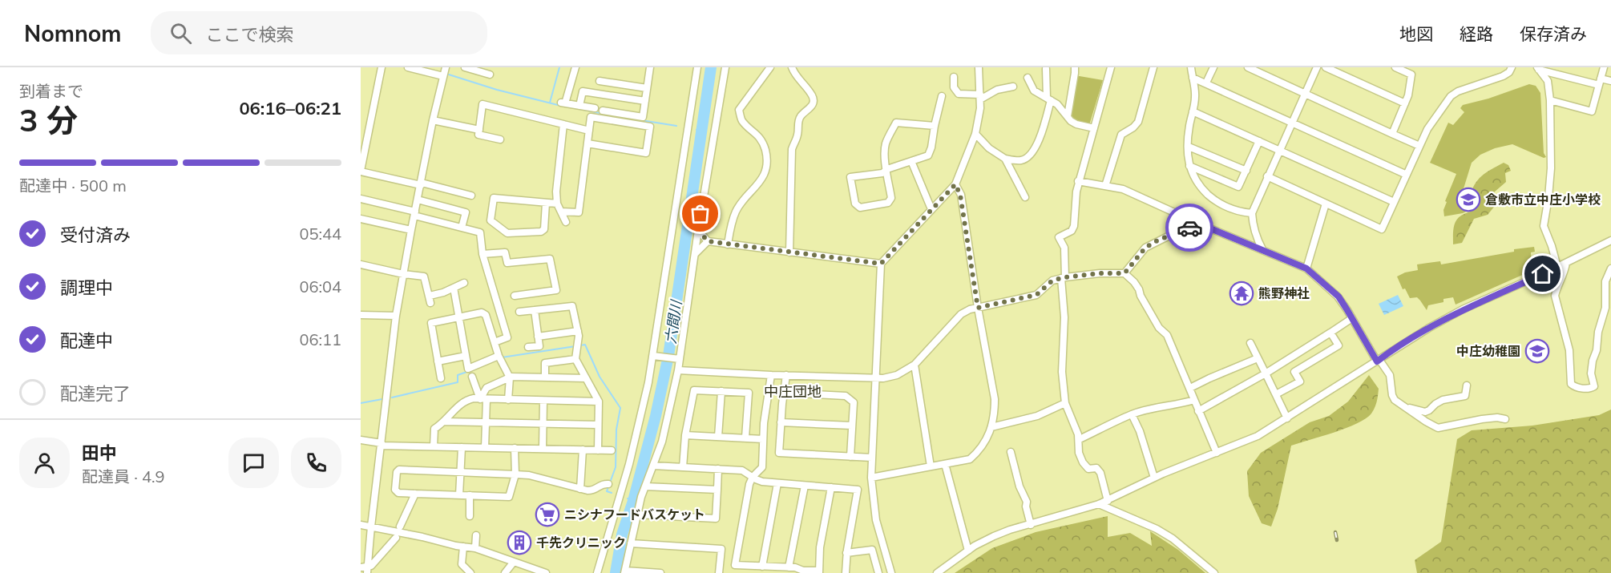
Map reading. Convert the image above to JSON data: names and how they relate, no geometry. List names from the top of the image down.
{
  "districts": ["中庄団地"],
  "water": ["六間川"],
  "places": {
    "school or university": ["倉敷市立中庄小学校", "中庄幼稚園"],
    "temple": ["熊野神社"],
    "supermarket": ["ニシナフードバスケット"],
    "building": ["千先クリニック"]
  },
  "page": {
    "header": "Nomnom",
    "search": "ここで検索",
    "nav": ["地図", "経路", "保存済み"],
    "heading": ["3 分", "到着まで", "06:16–06:21"],
    "panel": ["田中", "配達員 · 4.9"],
    "bar": "配達中 · 500 m",
    "list": [
      ["受付済み", "05:44"],
      ["調理中", "06:04"],
      ["配達中", "06:11"],
      "配達完了"
    ]
  }
}
